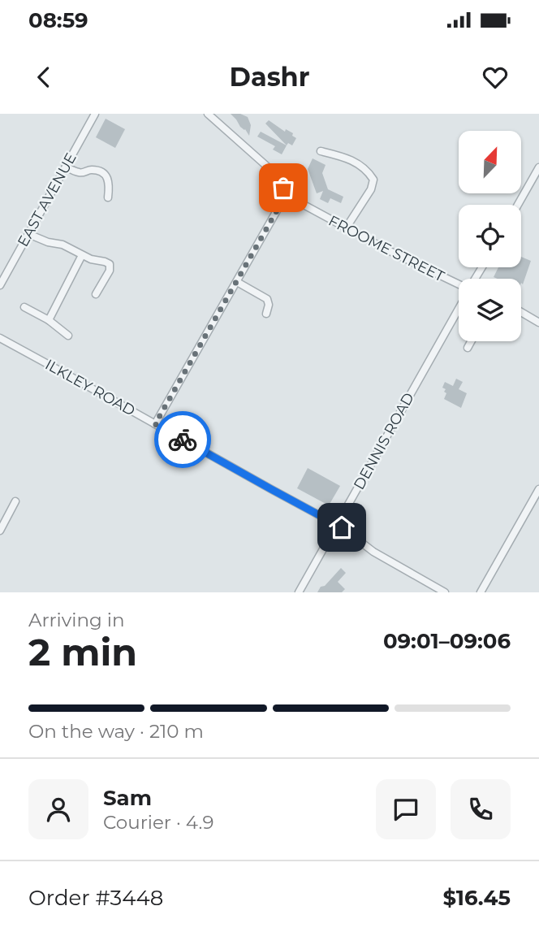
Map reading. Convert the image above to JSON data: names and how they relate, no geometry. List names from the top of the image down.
{
  "streets": {
    "street": [
      "EAST AVENUE",
      "FROOME STREET",
      "ILKLEY ROAD",
      "DENNIS ROAD"
    ]
  },
  "crossings": [
    ["ILKLEY ROAD", "DENNIS ROAD"]
  ],
  "north": "top right",
  "page": {
    "status": "08:59",
    "header": "Dashr",
    "heading": ["2 min", "Arriving in", "09:01–09:06"],
    "panel": [
      "Sam",
      "Courier · 4.9",
      "Order #3448",
      "$16.45"
    ],
    "bar": "On the way · 210 m"
  }
}
